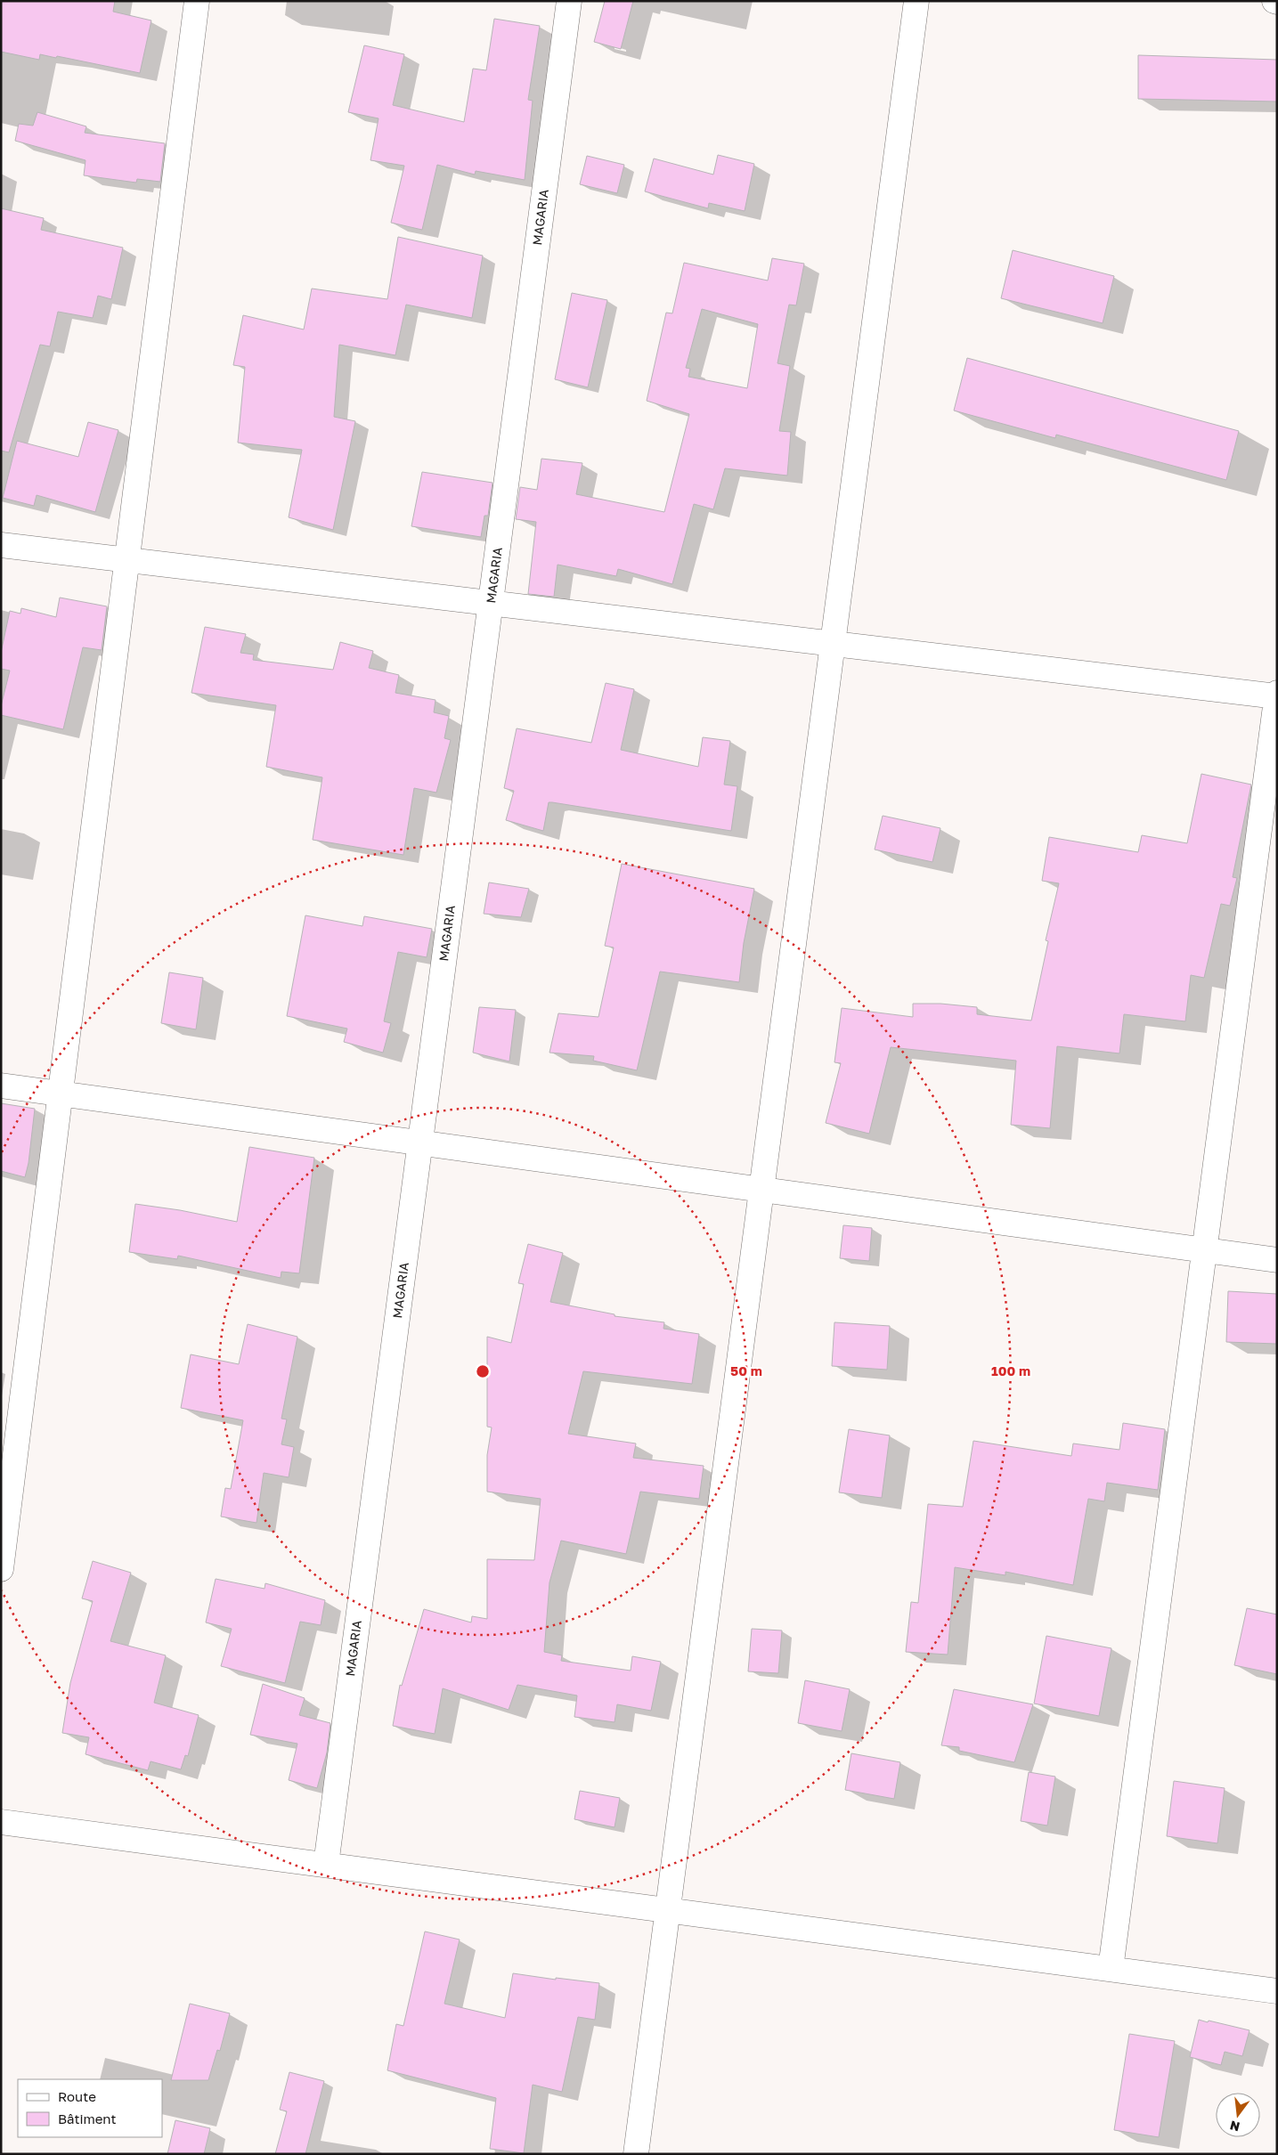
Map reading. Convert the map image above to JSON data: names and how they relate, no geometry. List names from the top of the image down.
{
  "streets": {
    "street": ["MAGARIA"]
  },
  "legend": ["Route", "Bâtiment"],
  "north": "bottom",
  "rings": ["50 m", "100 m"]
}
